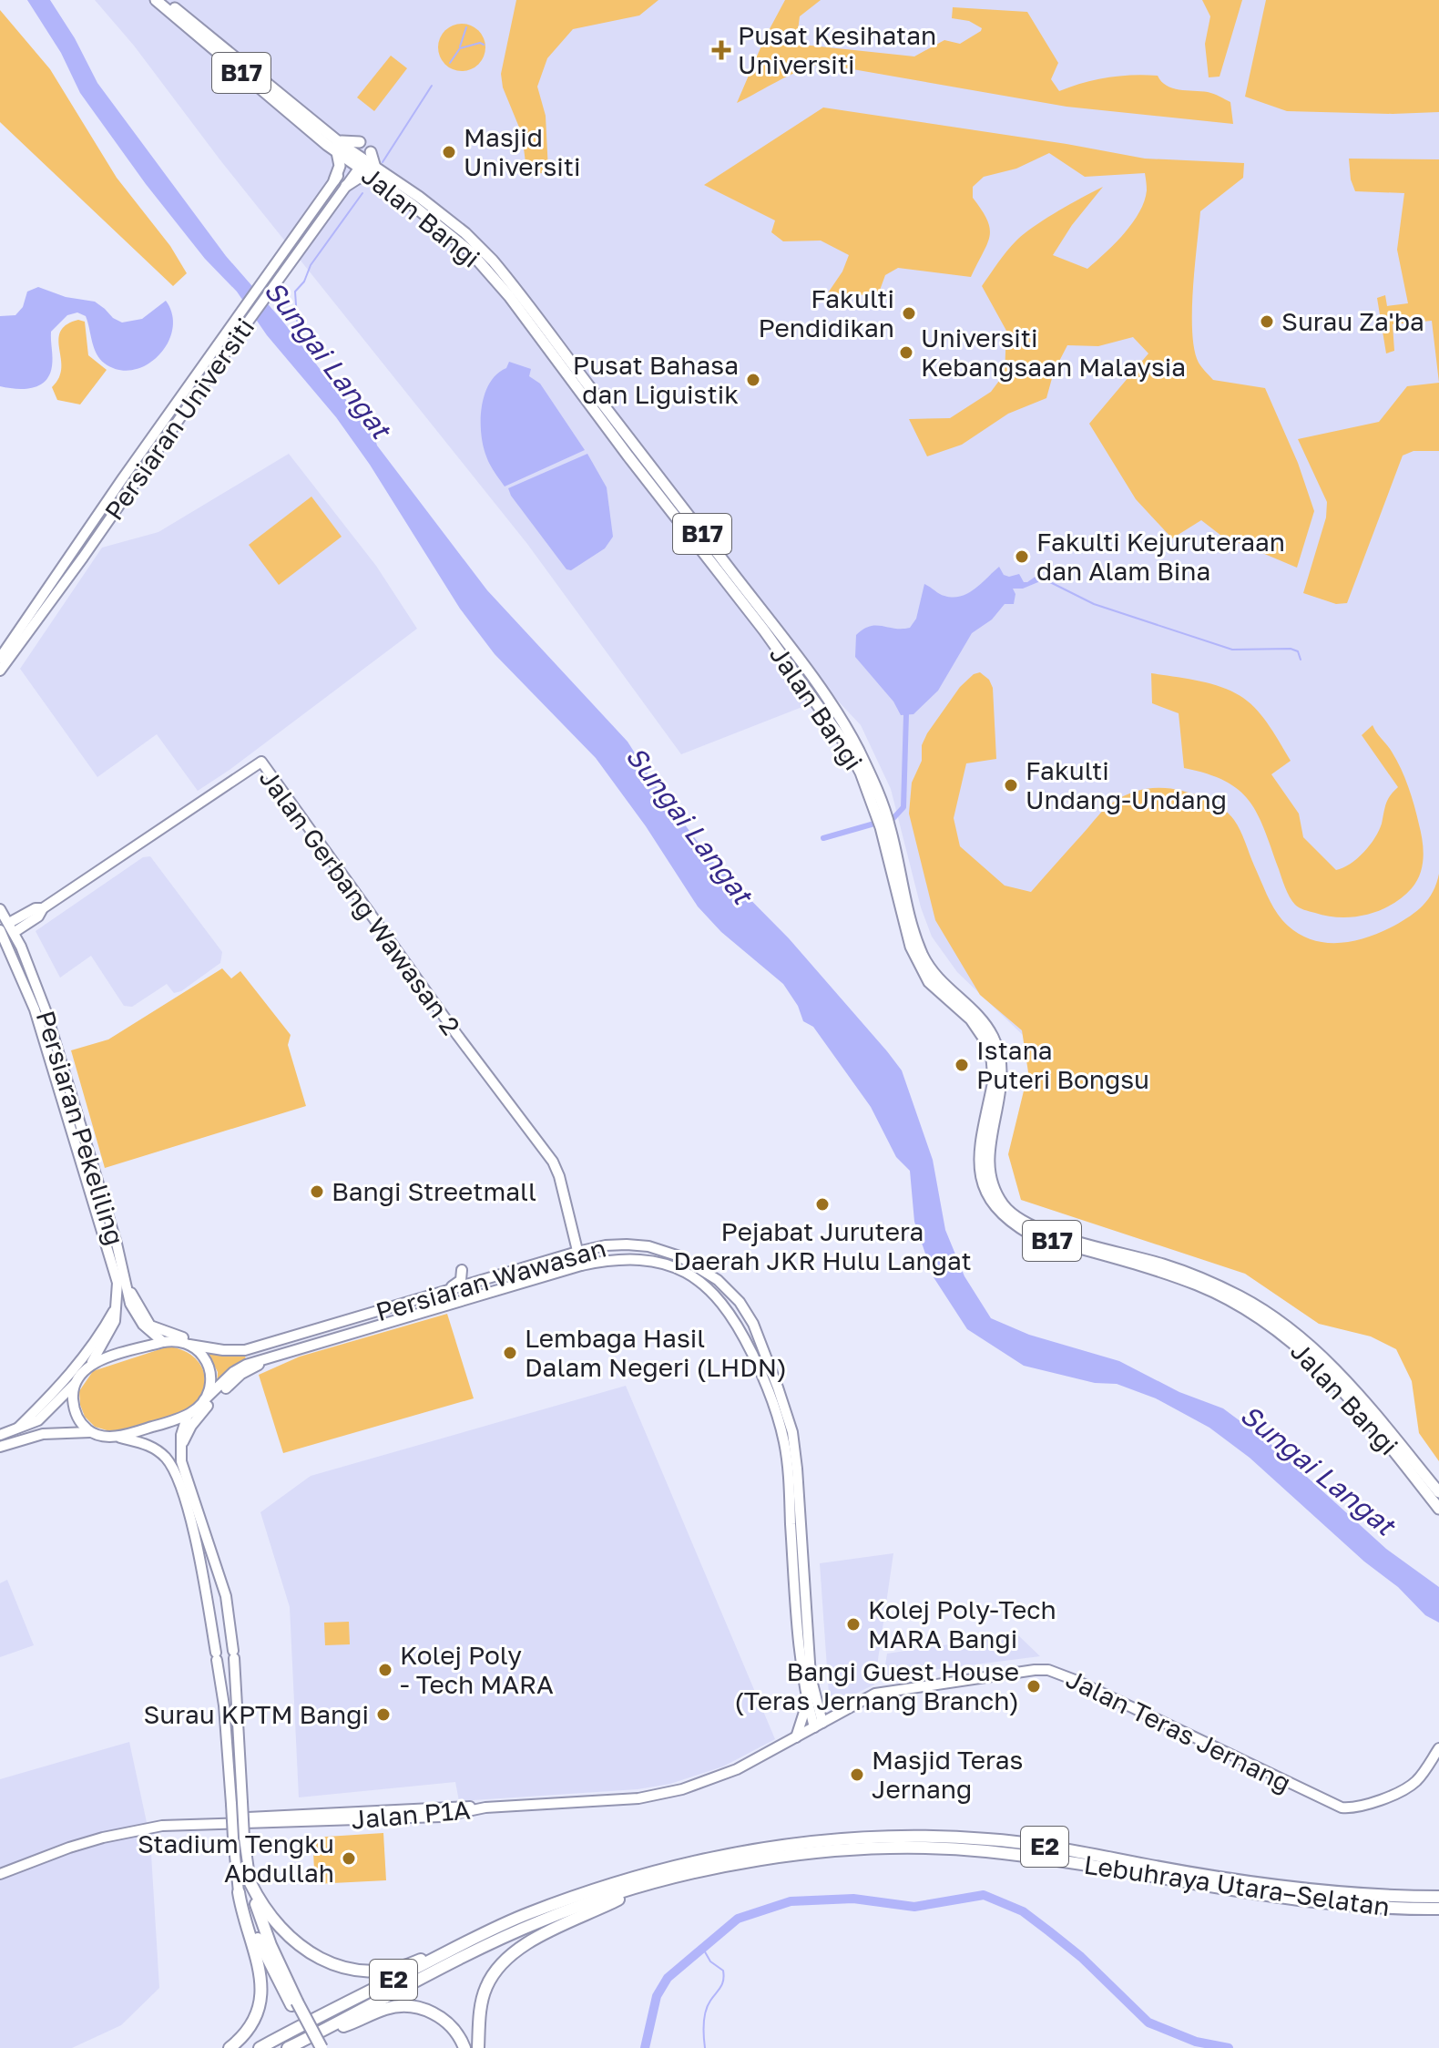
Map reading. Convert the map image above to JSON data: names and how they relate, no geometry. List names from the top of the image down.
{
  "streets": {
    "highway": ["E2", "Lebuhraya Utara–Selatan"],
    "main road": [
      "B17",
      "Jalan Bangi",
      "Persiaran Universiti",
      "Jalan Gerbang Wawasan 2",
      "Persiaran Pekeliling",
      "Persiaran Wawasan",
      "Jalan Teras Jernang",
      "Jalan P1A"
    ]
  },
  "crossings": [
    ["Jalan Bangi", "Persiaran Universiti"],
    ["Jalan Gerbang Wawasan 2", "Persiaran Pekeliling"],
    ["Jalan Gerbang Wawasan 2", "Persiaran Wawasan"],
    ["Persiaran Pekeliling", "Persiaran Wawasan"],
    ["Persiaran Wawasan", "Jalan Teras Jernang"],
    ["Persiaran Wawasan", "Jalan P1A"],
    ["Jalan Teras Jernang", "Jalan P1A"]
  ],
  "water": ["Sungai Langat"],
  "places": {
    "health": ["Pusat Kesihatan Universiti"],
    "other": [
      "Masjid Universiti",
      "Fakulti Pendidikan",
      "Surau Za'ba",
      "Universiti Kebangsaan Malaysia",
      "Pusat Bahasa dan Liguistik",
      "Fakulti Kejuruteraan dan Alam Bina",
      "Fakulti Undang-Undang",
      "Istana Puteri Bongsu",
      "Bangi Streetmall",
      "Pejabat Jurutera Daerah JKR Hulu Langat",
      "Lembaga Hasil Dalam Negeri (LHDN)",
      "Kolej Poly-Tech MARA Bangi",
      "Kolej Poly - Tech MARA",
      "Bangi Guest House (Teras Jernang Branch)",
      "Surau KPTM Bangi",
      "Masjid Teras Jernang",
      "Stadium Tengku Abdullah"
    ]
  }
}
